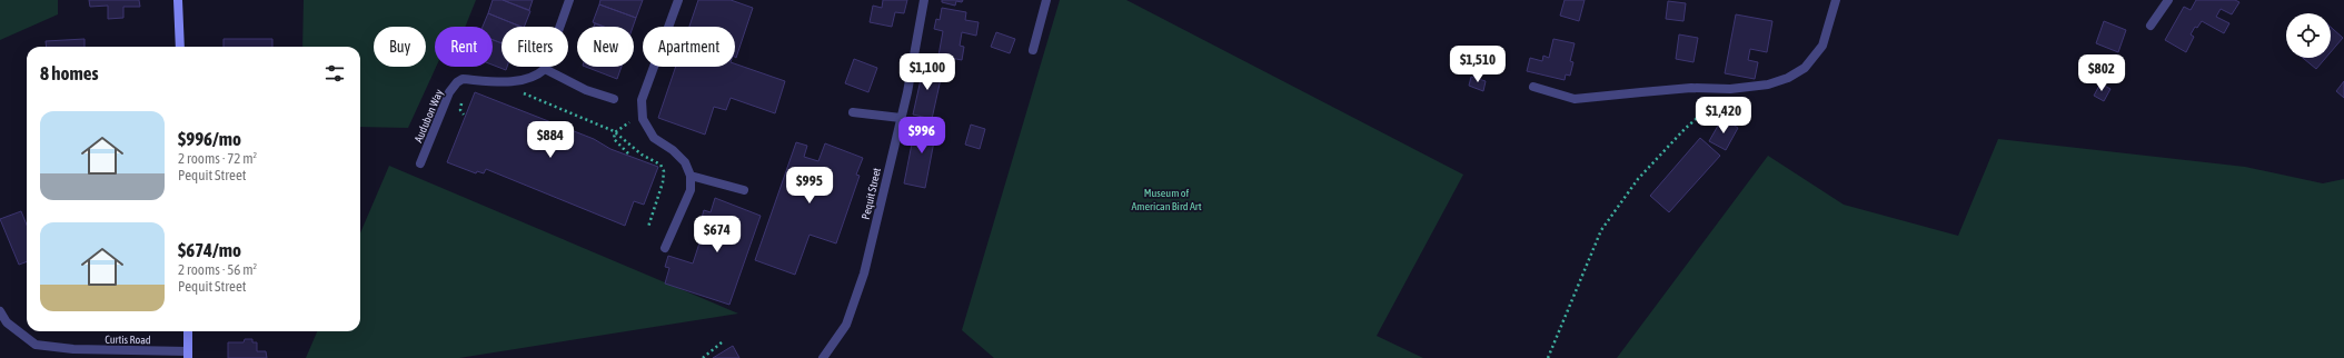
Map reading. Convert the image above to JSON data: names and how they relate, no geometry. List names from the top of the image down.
{
  "streets": {
    "street": ["Audubon Way", "Pequit Street", "Curtis Road"]
  },
  "parks": ["Museum of American Bird Art"],
  "page": {
    "chip": [
      "Buy",
      "Rent",
      "Filters",
      "New",
      "Apartment"
    ],
    "price": [
      "$1,510",
      "$1,100",
      "$802",
      "$1,420",
      "$996",
      "$884",
      "$995",
      "$674"
    ],
    "heading": "8 homes",
    "list": [
      {
        "name": "$996/mo",
        "note": "2 rooms · 72 m² · Pequit Street"
      },
      {
        "name": "$674/mo",
        "note": "2 rooms · 56 m² · Pequit Street"
      }
    ]
  }
}
